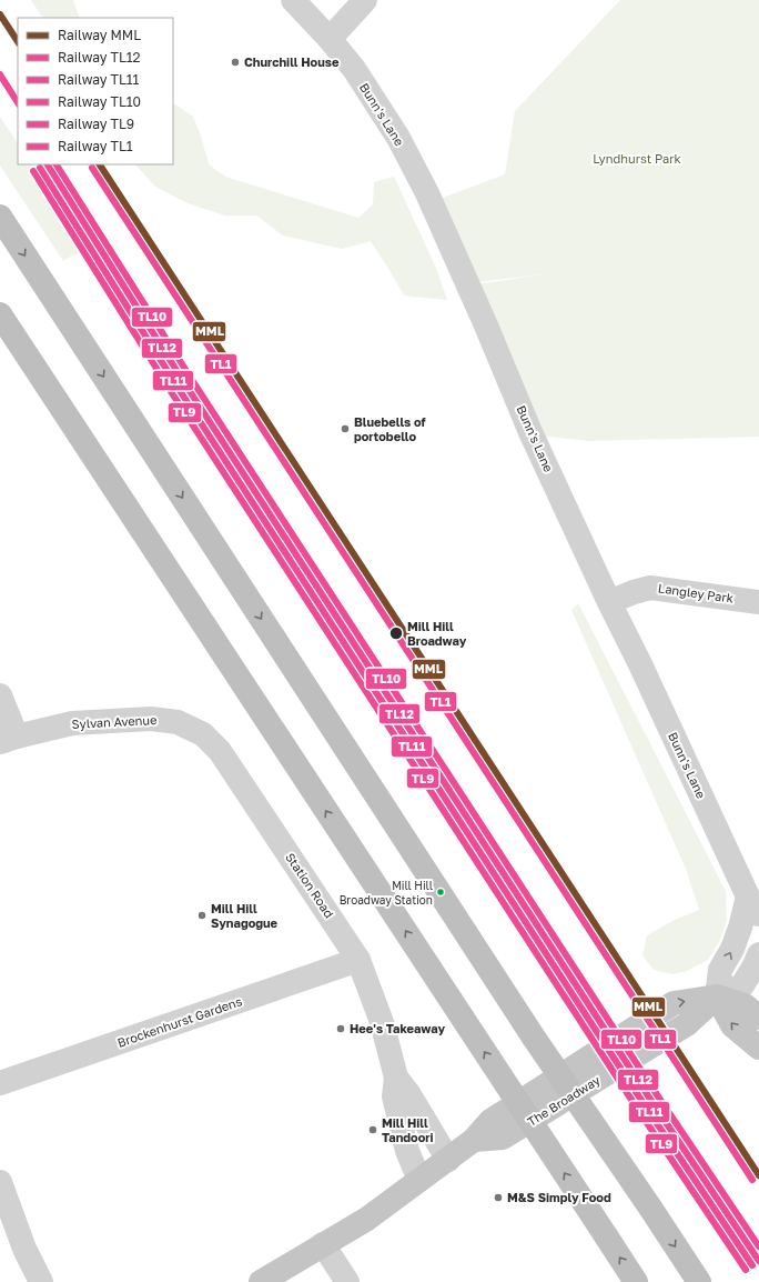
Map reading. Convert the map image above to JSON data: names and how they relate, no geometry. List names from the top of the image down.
{
  "streets": {
    "main road": ["The Broadway"],
    "street": [
      "Bunn's Lane",
      "Langley Park",
      "Sylvan Avenue",
      "Station Road",
      "Brockenhurst Gardens"
    ]
  },
  "crossings": [
    ["Bunn's Lane", "Langley Park"],
    ["Bunn's Lane", "The Broadway"],
    ["Sylvan Avenue", "Station Road"],
    ["Station Road", "Brockenhurst Gardens"],
    ["Station Road", "The Broadway"]
  ],
  "parks": ["Lyndhurst Park"],
  "places": [
    "Churchill House",
    "Bluebells of portobello",
    "Mill Hill Broadway",
    "Mill Hill Broadway Station",
    "Mill Hill Synagogue",
    "Hee's Takeaway",
    "Mill Hill Tandoori",
    "M&S Simply Food"
  ],
  "lines": [
    "rail line MML",
    "rail line TL12",
    "rail line TL10",
    "rail line TL11",
    "rail line TL1",
    "rail line TL9"
  ],
  "legend": [
    "Railway MML",
    "Railway TL12",
    "Railway TL11",
    "Railway TL10",
    "Railway TL9",
    "Railway TL1"
  ]
}
